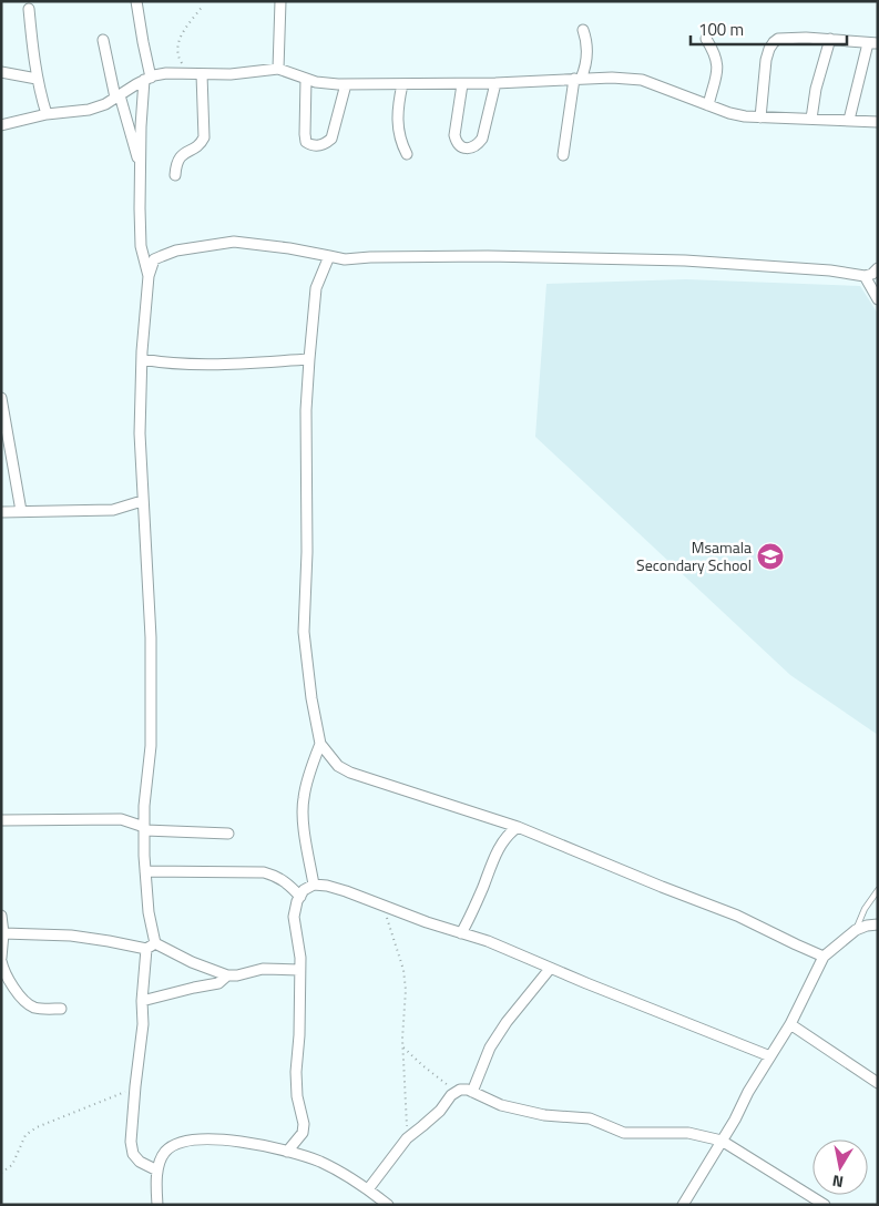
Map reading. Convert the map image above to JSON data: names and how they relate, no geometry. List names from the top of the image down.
{
  "places": {
    "school or university": ["Msamala Secondary School"]
  },
  "scale_bar": "100 m",
  "north": "bottom"
}
